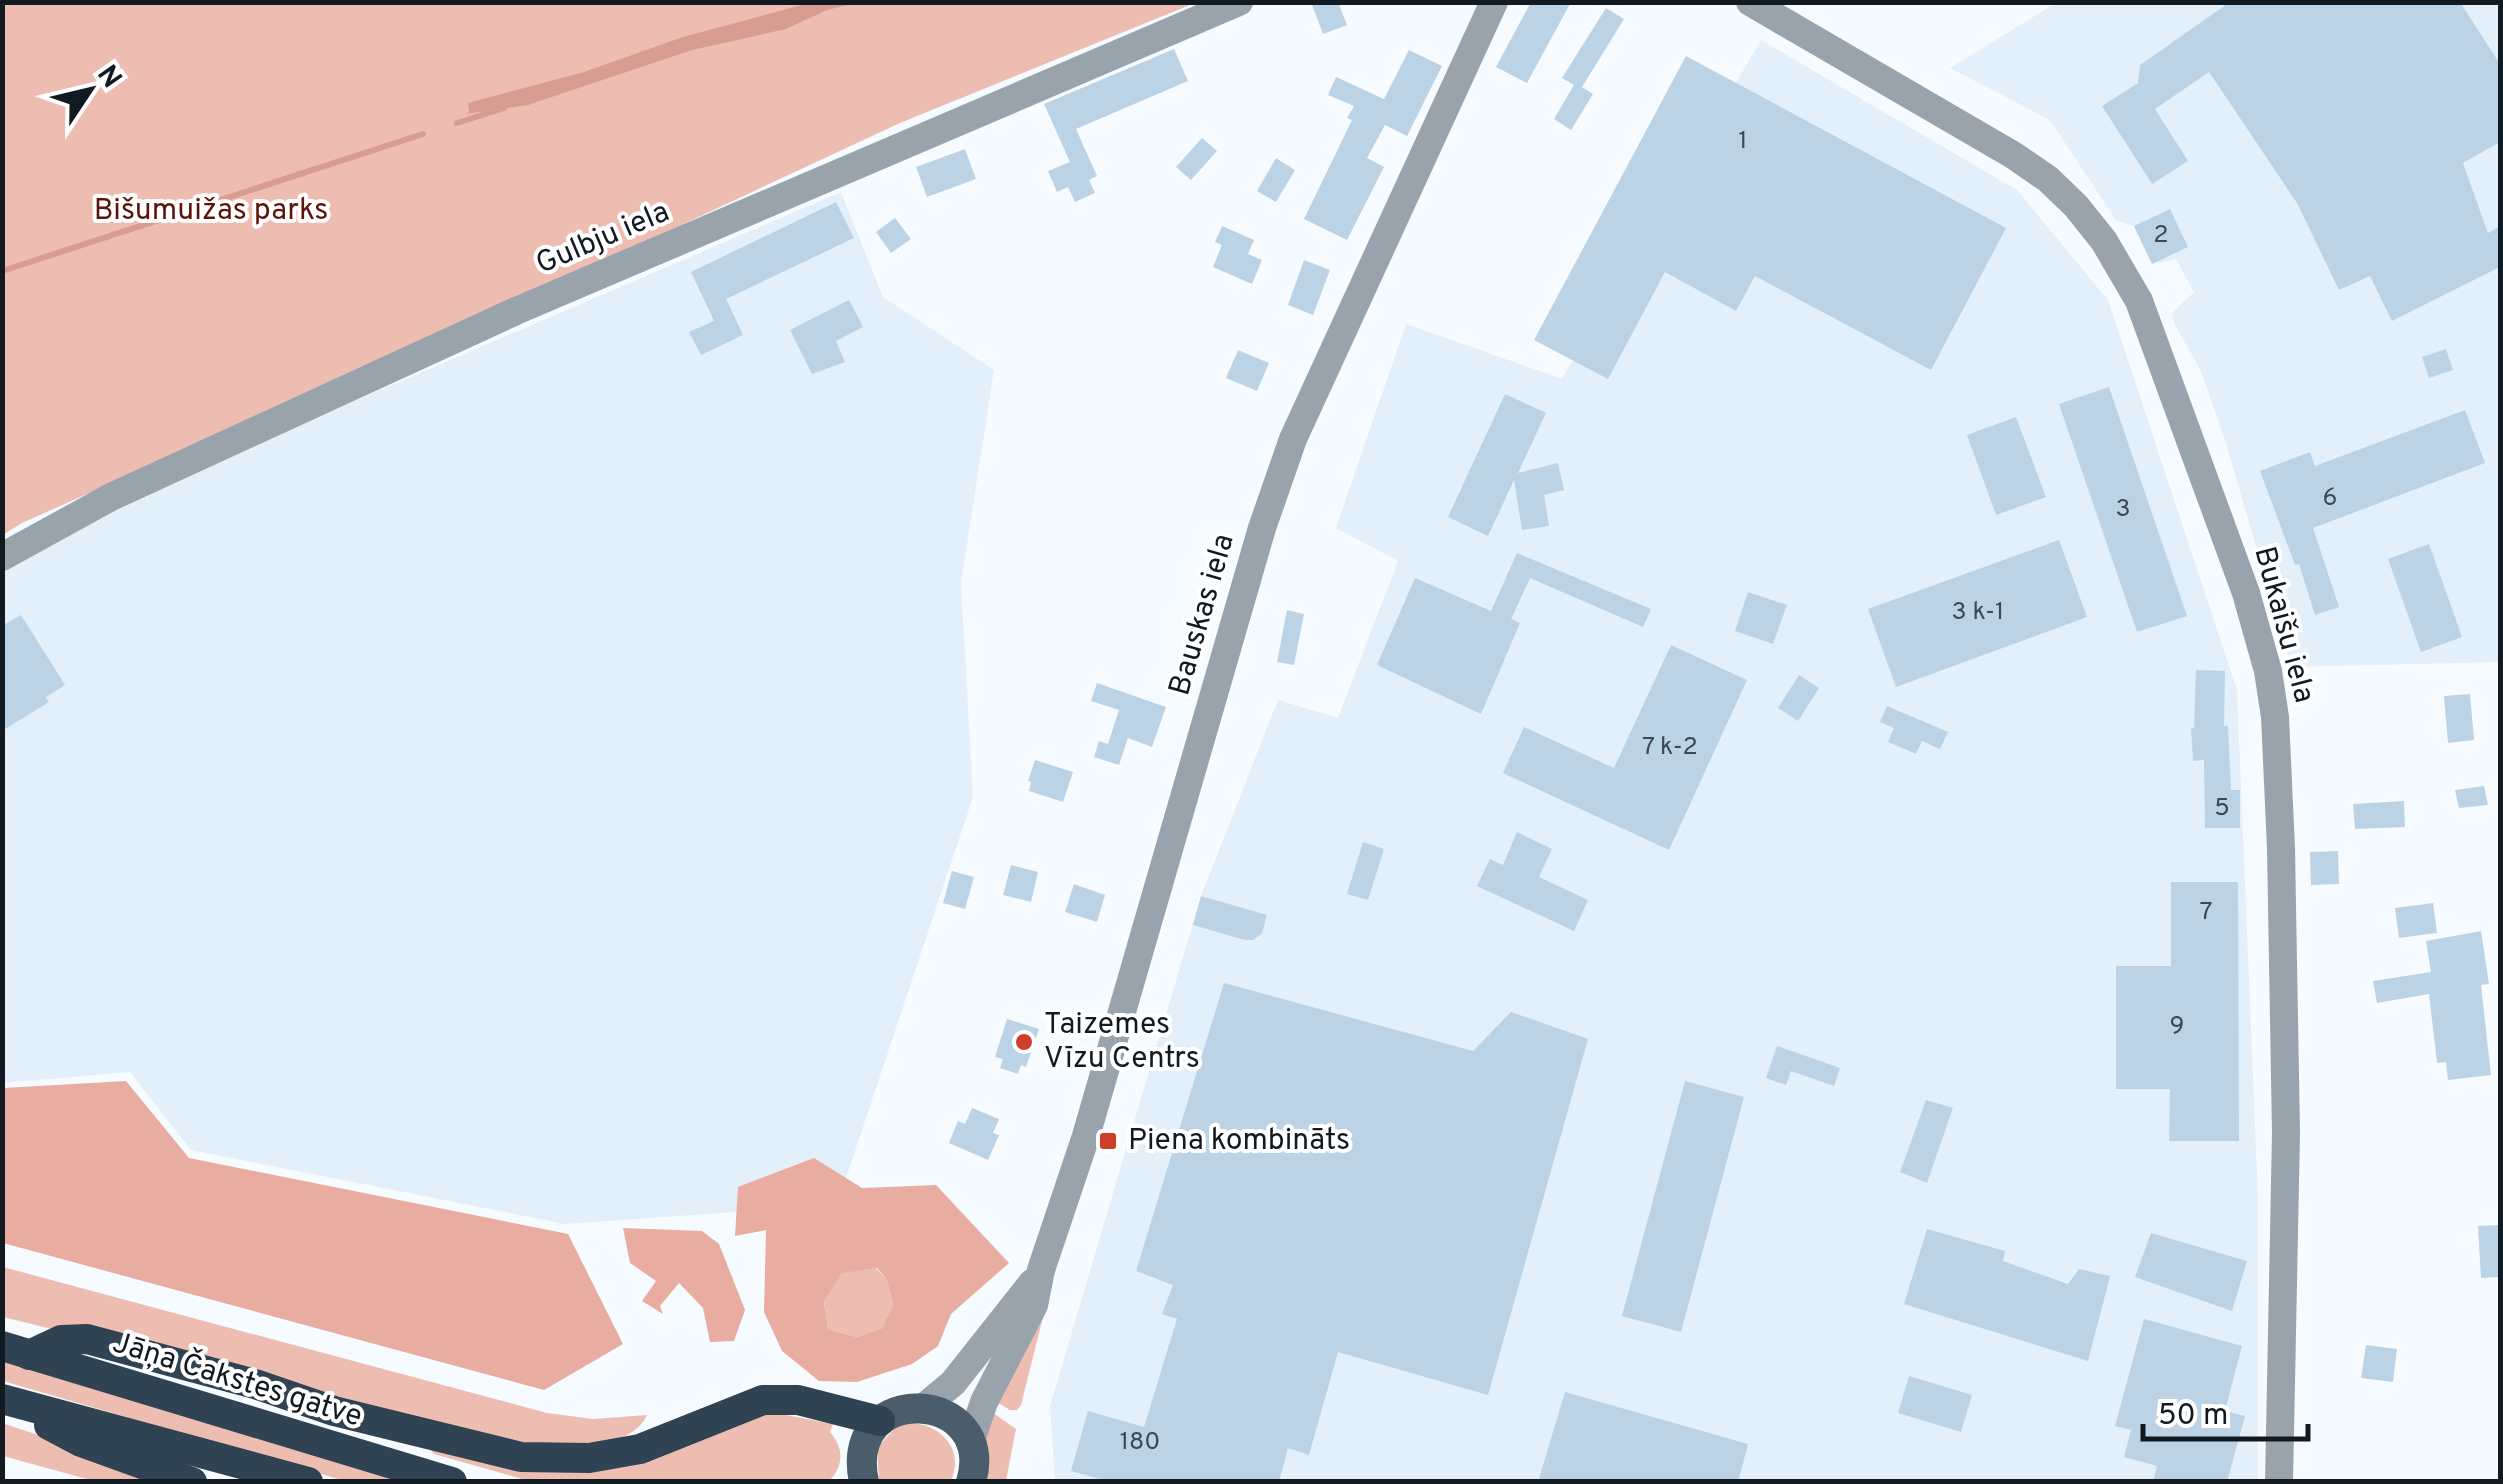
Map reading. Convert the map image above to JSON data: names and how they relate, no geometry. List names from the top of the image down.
{
  "streets": {
    "highway": ["Jāņa Čakstes gatve"],
    "street": ["Gulbju iela", "Bauskas iela", "Bukaišu iela"]
  },
  "parks": ["Bišumuižas parks"],
  "places": {
    "other": ["Taizemes Vīzu Centrs"],
    "transit": ["Piena kombināts"]
  },
  "house_numbers": [
    "1",
    "2",
    "6",
    "3",
    "3 k-1",
    "7 k-2",
    "5",
    "7",
    "9",
    "180"
  ],
  "scale_bar": "50 m",
  "north": "top right"
}
